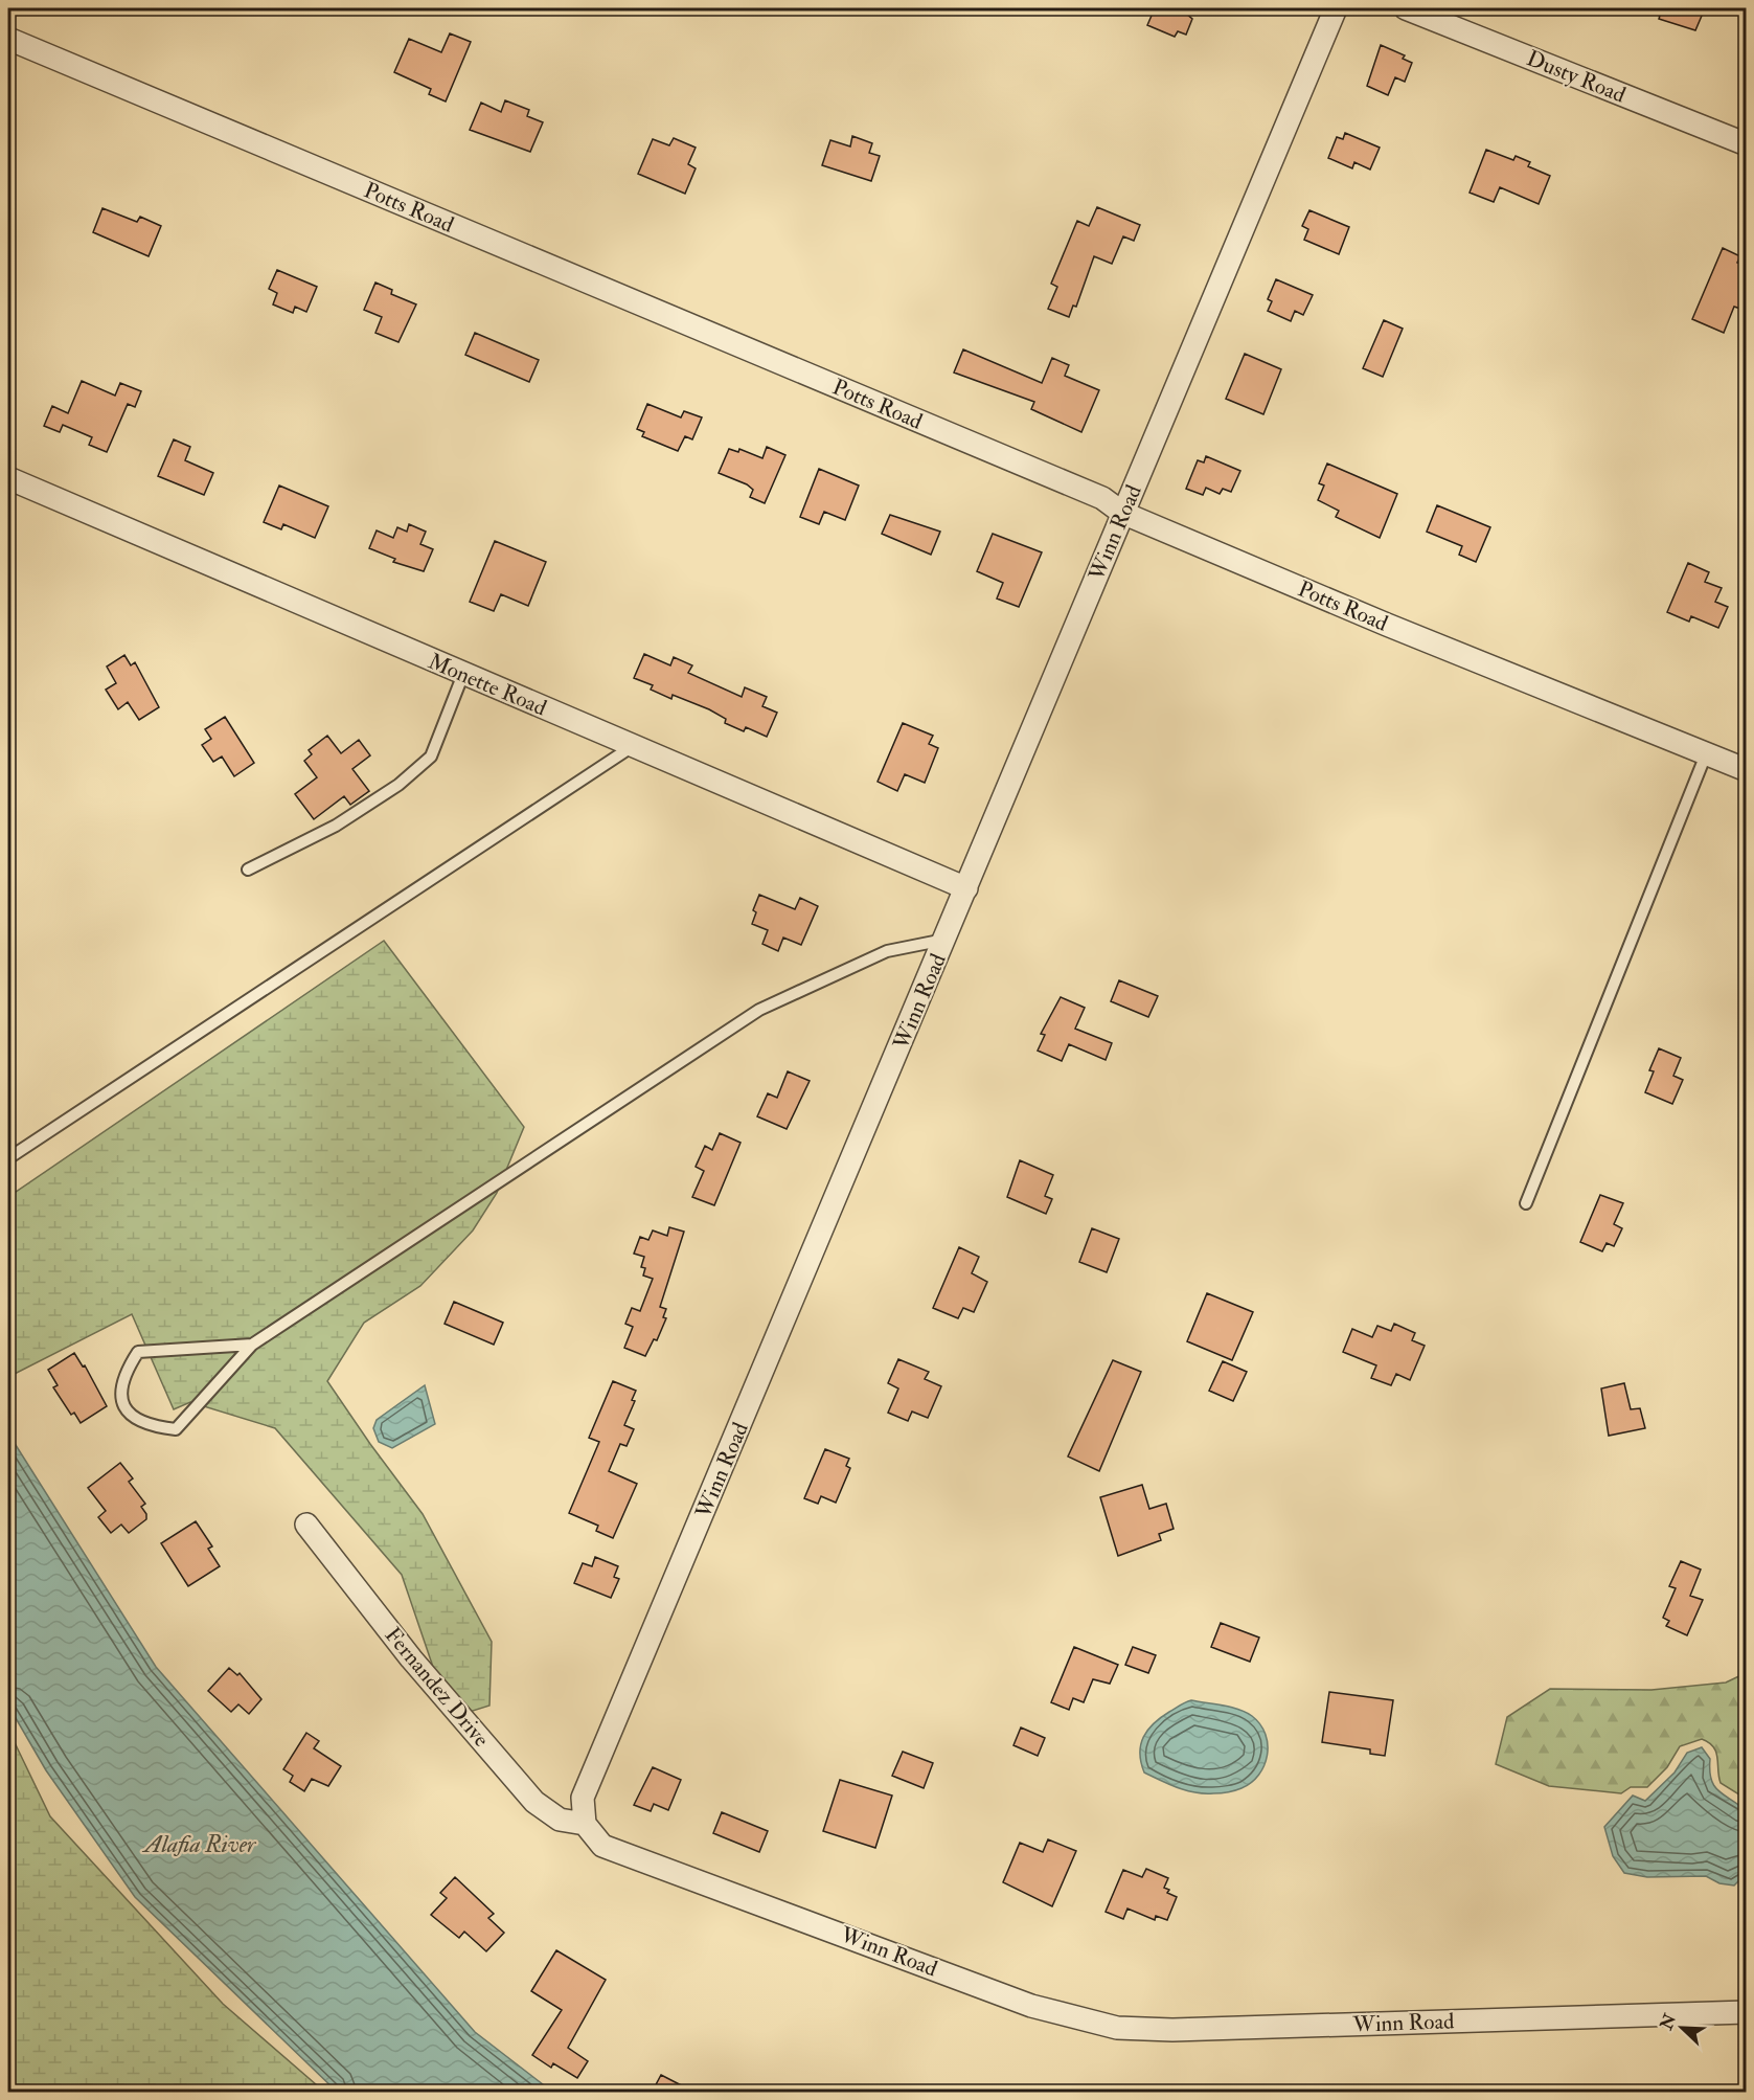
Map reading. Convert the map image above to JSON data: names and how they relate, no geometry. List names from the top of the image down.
{
  "streets": {
    "street": [
      "Dusty Road",
      "Potts Road",
      "Winn Road",
      "Monette Road",
      "Fernandez Drive"
    ]
  },
  "crossings": [
    ["Potts Road", "Winn Road"],
    ["Winn Road", "Monette Road"],
    ["Winn Road", "Fernandez Drive"]
  ],
  "water": ["Alafia River"],
  "north": "top left"
}
